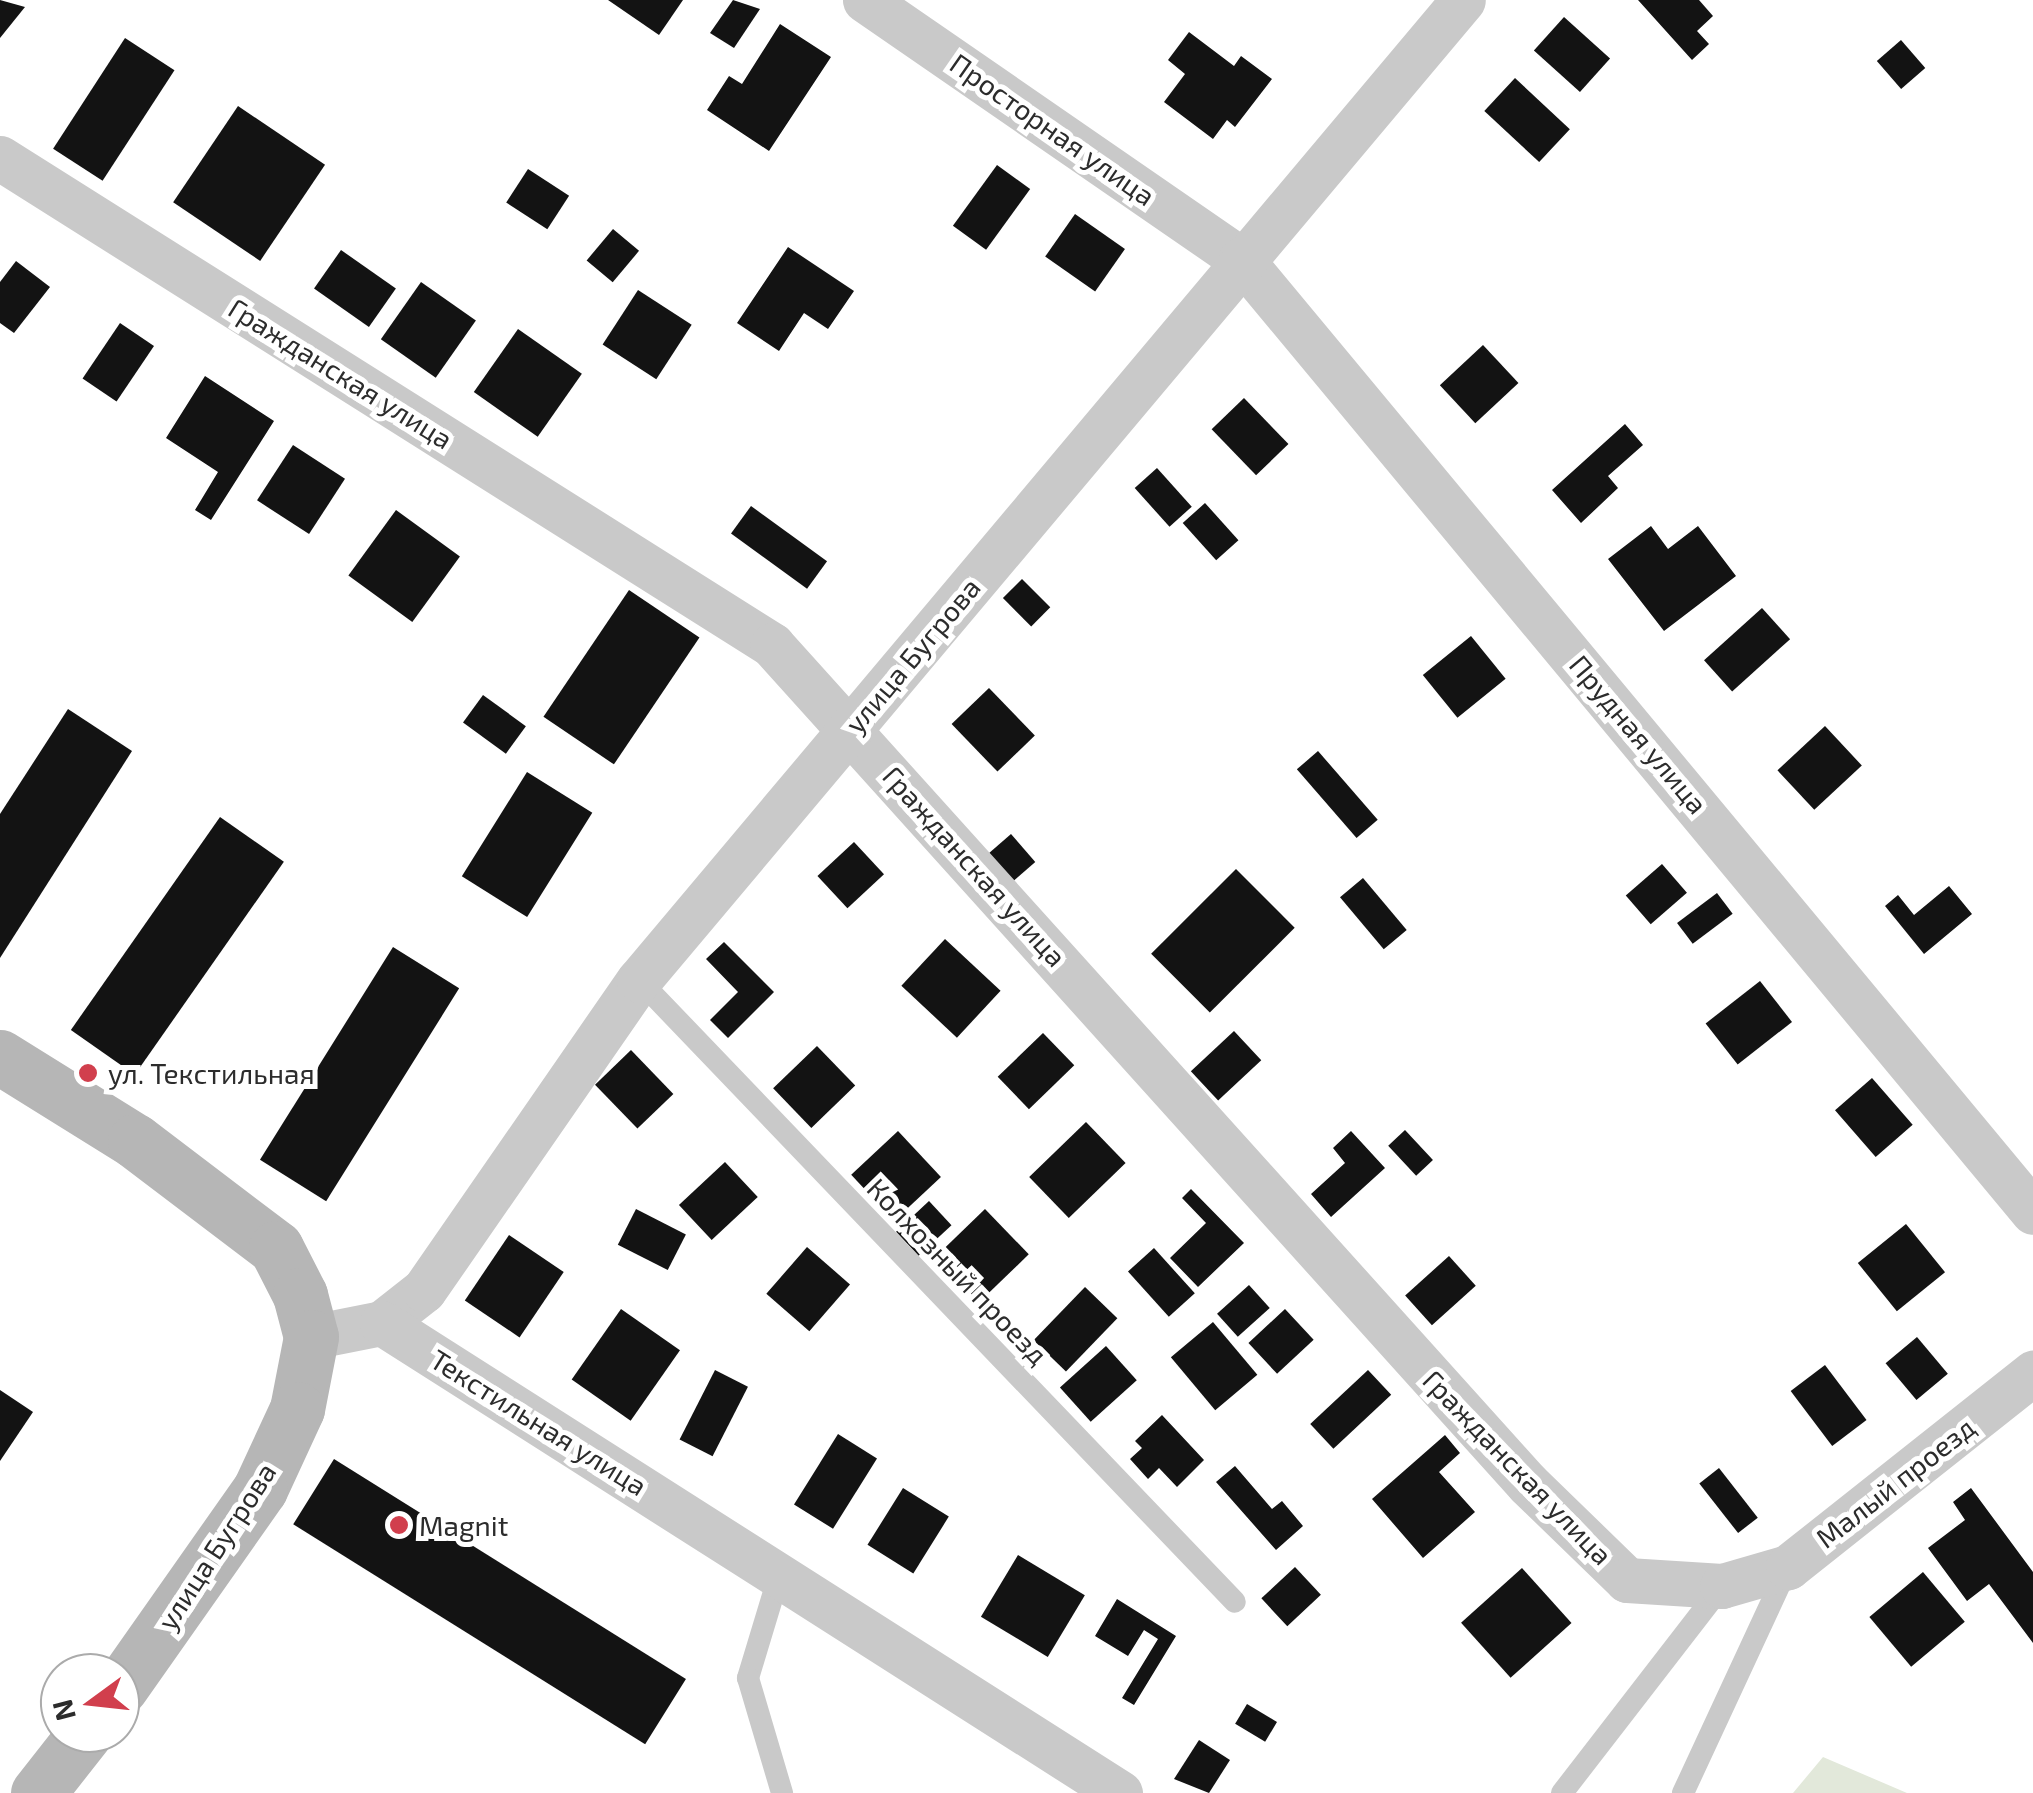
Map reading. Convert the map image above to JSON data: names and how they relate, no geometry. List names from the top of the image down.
{
  "streets": {
    "street": [
      "Просторная улица",
      "Гражданская улица",
      "улица Бугрова",
      "Прудная улица",
      "Текстильная улица",
      "Малый проезд"
    ],
    "lane": ["Колхозный проезд"]
  },
  "crossings": [
    ["Просторная улица", "улица Бугрова"],
    ["Просторная улица", "Прудная улица"],
    ["Гражданская улица", "улица Бугрова"],
    ["Гражданская улица", "Малый проезд"],
    ["улица Бугрова", "Прудная улица"],
    ["улица Бугрова", "Колхозный проезд"],
    ["улица Бугрова", "Текстильная улица"]
  ],
  "places": ["ул. Текстильная", "Magnit"],
  "north": "left"
}
